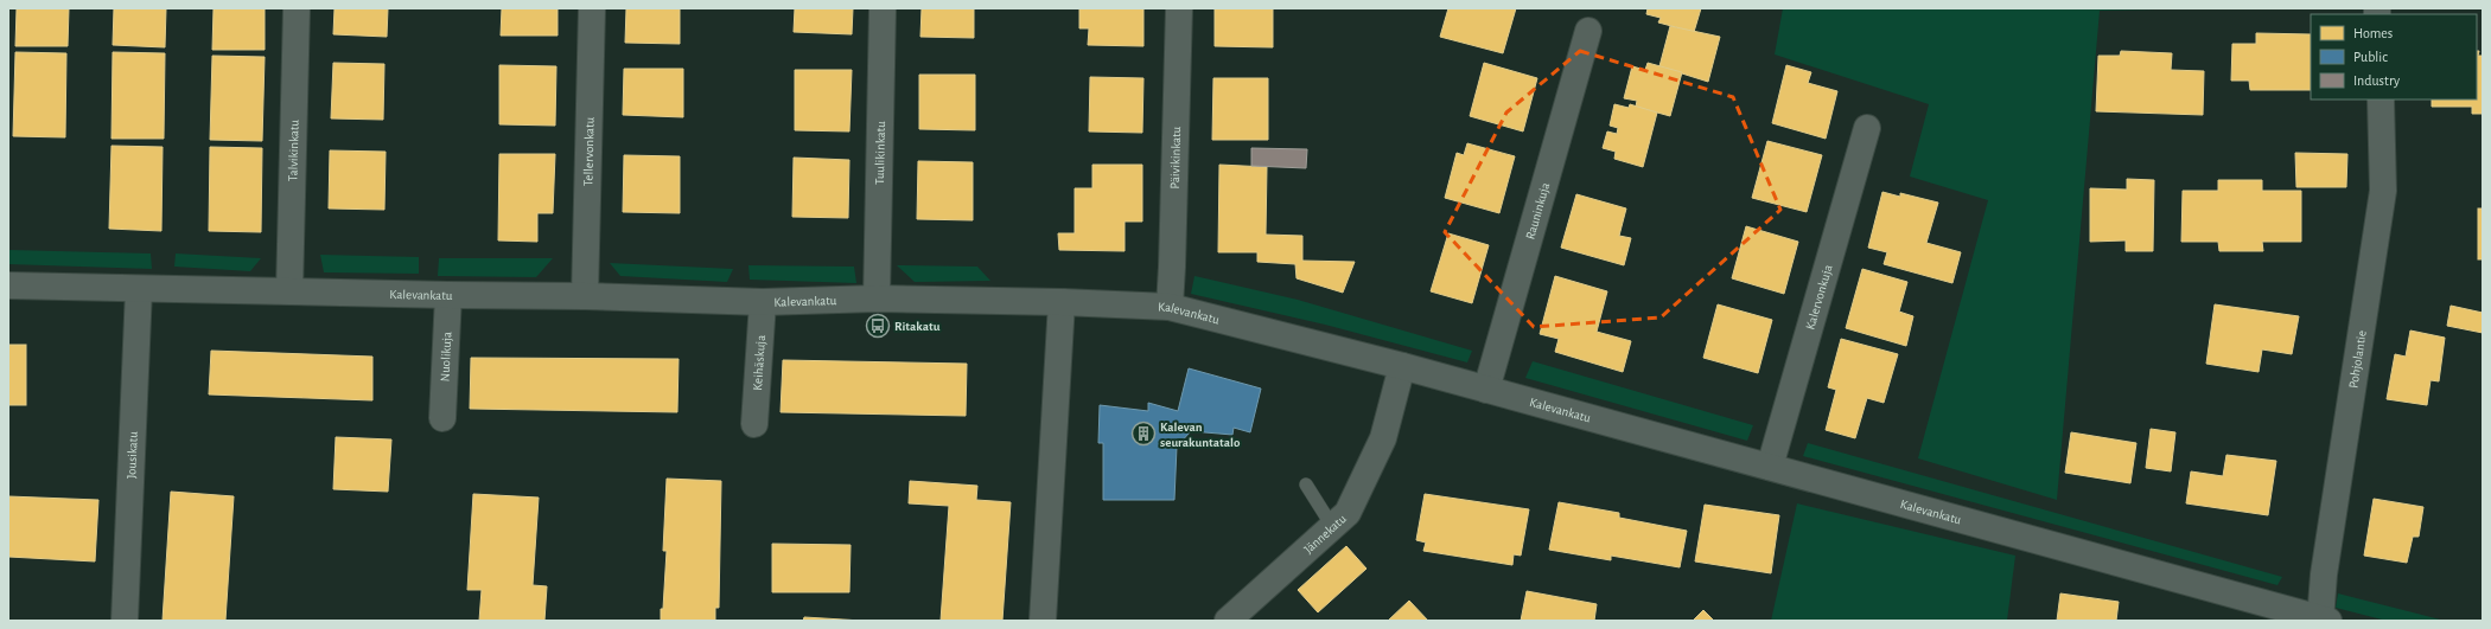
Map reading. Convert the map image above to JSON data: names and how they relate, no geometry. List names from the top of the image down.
{
  "streets": {
    "street": [
      "Talvikinkatu",
      "Tellervonkatu",
      "Tuulikinkatu",
      "Päivikinkatu",
      "Rauninkuja",
      "Kalevankatu",
      "Kalervonkuja",
      "Nuolikuja",
      "Pohjolantie",
      "Keihäskuja",
      "Jousikatu",
      "Jännekatu"
    ]
  },
  "crossings": [
    ["Talvikinkatu", "Kalevankatu"],
    ["Tellervonkatu", "Kalevankatu"],
    ["Tuulikinkatu", "Kalevankatu"],
    ["Päivikinkatu", "Kalevankatu"],
    ["Rauninkuja", "Kalevankatu"],
    ["Kalevankatu", "Kalervonkuja"],
    ["Kalevankatu", "Nuolikuja"],
    ["Kalevankatu", "Pohjolantie"],
    ["Kalevankatu", "Keihäskuja"],
    ["Kalevankatu", "Jousikatu"],
    ["Kalevankatu", "Jännekatu"]
  ],
  "places": {
    "bus stop": ["Ritakatu"],
    "building": ["Kalevan seurakuntatalo"]
  },
  "legend": ["Homes", "Public", "Industry"]
}
